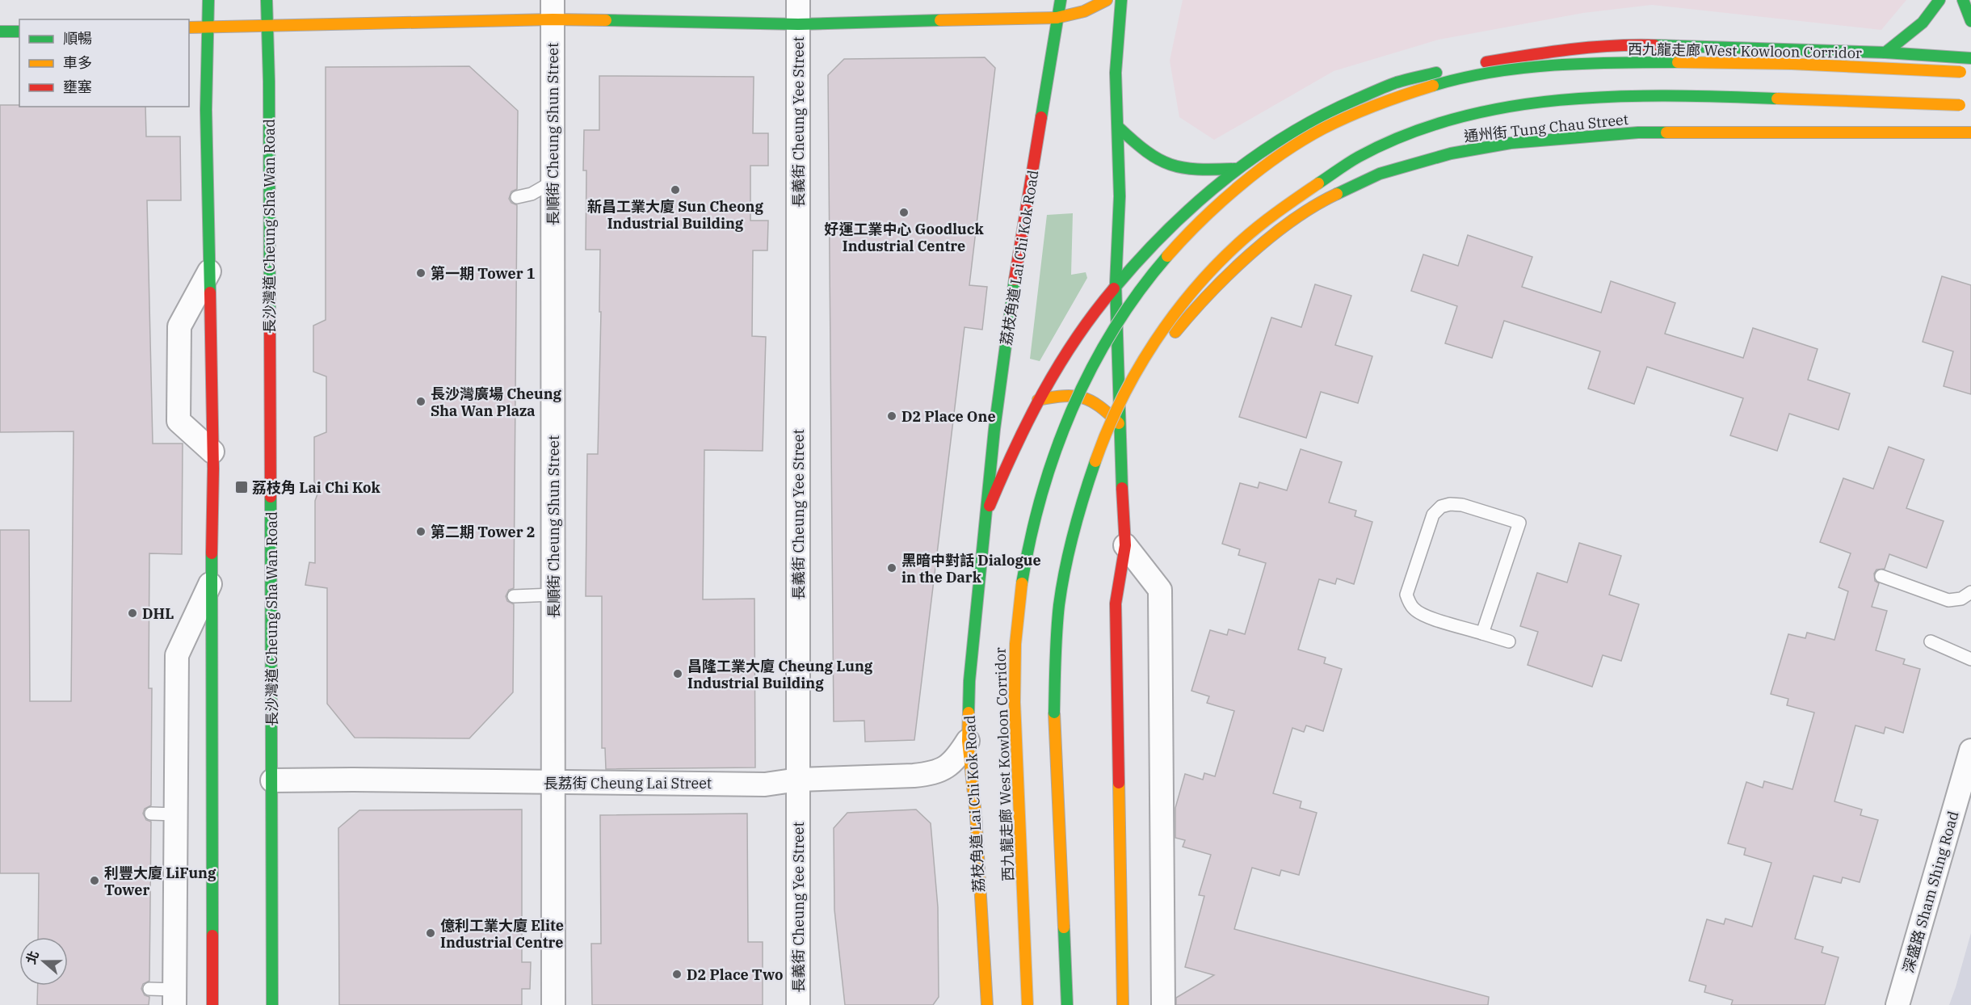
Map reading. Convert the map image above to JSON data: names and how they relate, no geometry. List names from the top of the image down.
{
  "streets": {
    "main road": [
      "西九龍走廊 West Kowloon Corridor",
      "通州街 Tung Chau Street",
      "長沙灣道 Cheung Sha Wan Road",
      "荔枝角道 Lai Chi Kok Road"
    ],
    "street": [
      "長義街 Cheung Yee Street",
      "長順街 Cheung Shun Street",
      "長荔街 Cheung Lai Street",
      "深盛路 Sham Shing Road"
    ]
  },
  "crossings": [
    ["長義街 Cheung Yee Street", "長荔街 Cheung Lai Street"],
    ["長順街 Cheung Shun Street", "長荔街 Cheung Lai Street"],
    ["長沙灣道 Cheung Sha Wan Road", "長荔街 Cheung Lai Street"],
    ["荔枝角道 Lai Chi Kok Road", "長荔街 Cheung Lai Street"]
  ],
  "places": {
    "other": [
      "新昌工業大廈 Sun Cheong Industrial Building",
      "好運工業中心 Goodluck Industrial Centre",
      "第一期 Tower 1",
      "長沙灣廣場 Cheung Sha Wan Plaza",
      "D2 Place One",
      "第二期 Tower 2",
      "黑暗中對話 Dialogue in the Dark",
      "DHL",
      "昌隆工業大廈 Cheung Lung Industrial Building",
      "利豐大廈 LiFung Tower",
      "億利工業大廈 Elite Industrial Centre",
      "D2 Place Two"
    ],
    "transit": ["荔枝角 Lai Chi Kok"]
  },
  "legend": ["順暢", "車多", "壅塞"],
  "north": "left"
}
